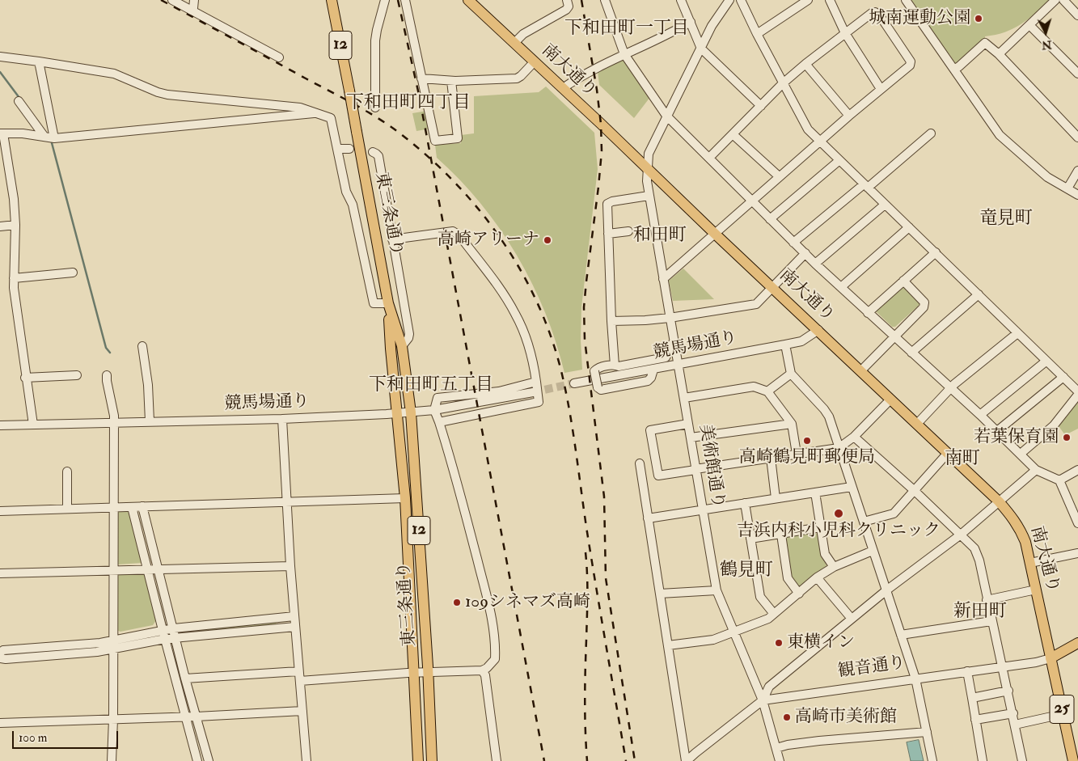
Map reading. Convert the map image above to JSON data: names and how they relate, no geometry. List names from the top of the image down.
{
  "streets": {
    "main road": [
      "12",
      "南大通り",
      "東三条通り",
      "観音通り",
      "25"
    ],
    "street": ["競馬場通り", "美術館通り"]
  },
  "crossings": [
    ["南大通り", "競馬場通り"],
    ["南大通り", "美術館通り"],
    ["南大通り", "観音通り"],
    ["南大通り", "25"],
    ["東三条通り", "競馬場通り"],
    ["競馬場通り", "美術館通り"],
    ["美術館通り", "観音通り"],
    ["観音通り", "25"]
  ],
  "districts": [
    "下和田町一丁目",
    "下和田町四丁目",
    "竜見町",
    "和田町",
    "下和田町五丁目",
    "南町",
    "鶴見町",
    "新田町"
  ],
  "places": [
    "城南運動公園",
    "高崎アリーナ",
    "若葉保育園",
    "高崎鶴見町郵便局",
    "吉浜内科小児科クリニック",
    "109シネマズ高崎",
    "東横イン",
    "高崎市美術館"
  ],
  "scale_bar": "100 m",
  "north": "bottom"
}
